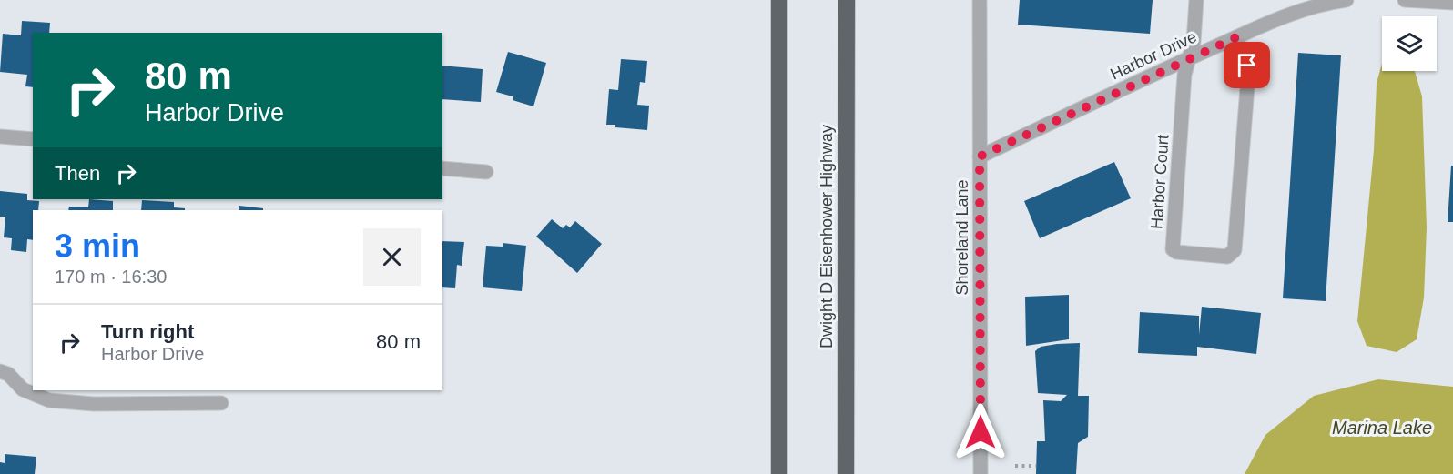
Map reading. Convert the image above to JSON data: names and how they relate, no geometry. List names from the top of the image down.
{
  "streets": {
    "highway": ["Dwight D Eisenhower Highway"],
    "street": ["Harbor Drive", "Harbor Court", "Shoreland Lane"]
  },
  "crossings": [
    ["Harbor Drive", "Harbor Court"],
    ["Harbor Drive", "Shoreland Lane"]
  ],
  "water": ["Marina Lake"],
  "page": {
    "turn": ["80 m", "Harbor Drive"],
    "then": "Then",
    "heading": ["3 min", "170 m · 16:30"],
    "list": [
      {
        "name": "Turn right",
        "note": "Harbor Drive",
        "value": "80 m"
      }
    ]
  }
}
